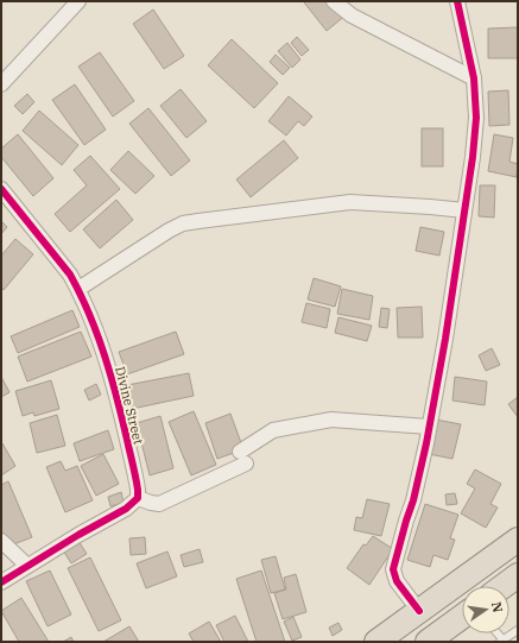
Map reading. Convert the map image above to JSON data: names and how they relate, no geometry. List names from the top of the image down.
{
  "streets": {
    "street": ["Divine Street"]
  },
  "north": "right"
}
